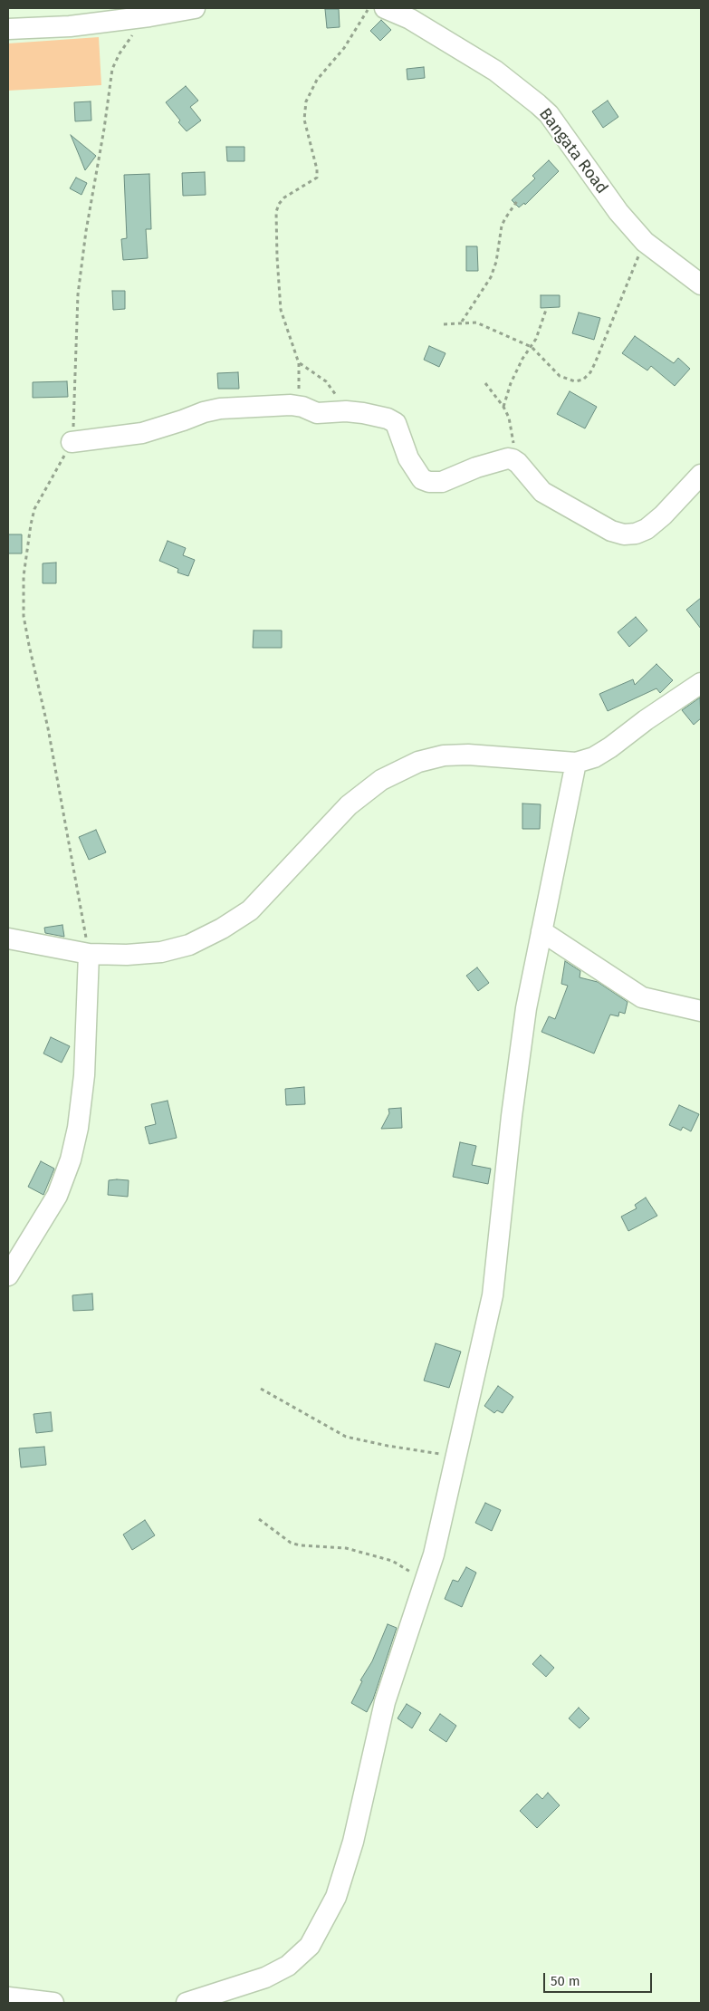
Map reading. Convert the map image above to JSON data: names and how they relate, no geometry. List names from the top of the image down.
{
  "streets": {
    "street": ["Bangata Road"]
  },
  "scale_bar": "50 m"
}
